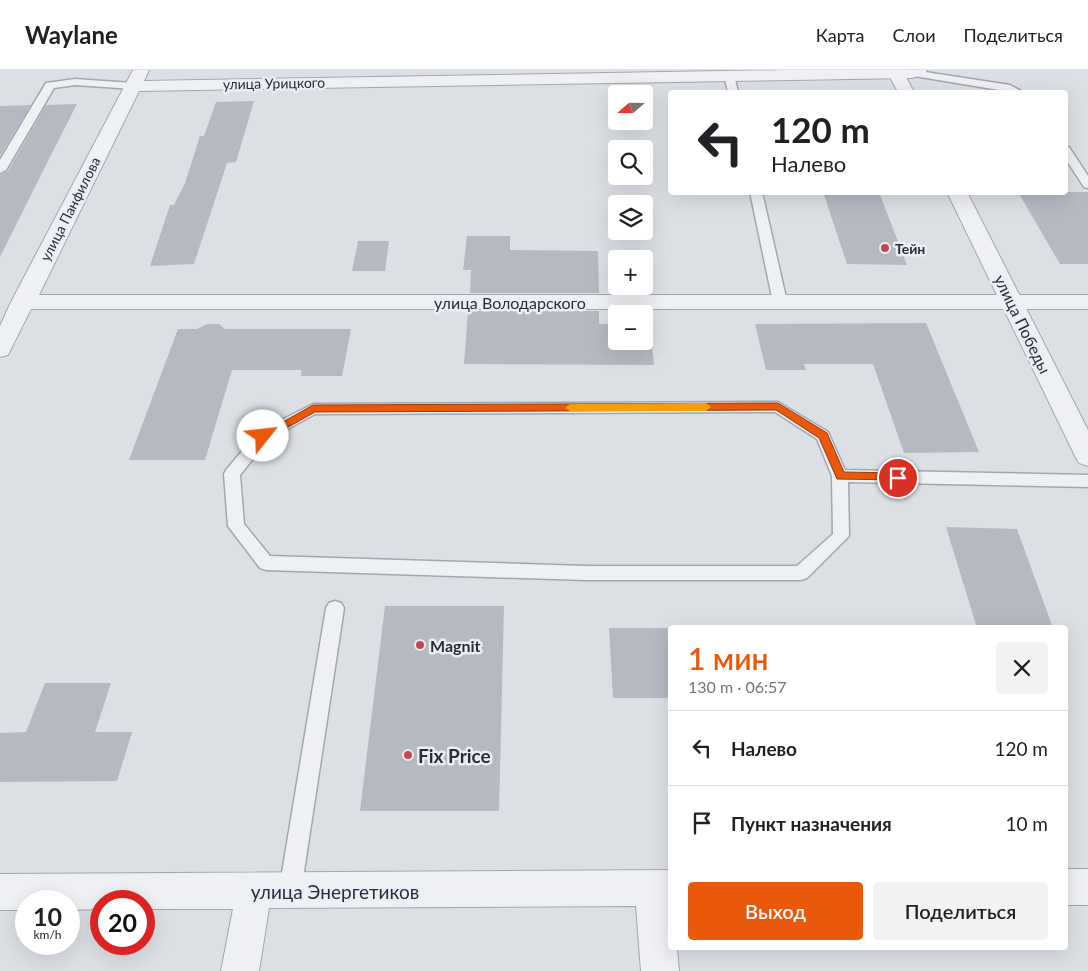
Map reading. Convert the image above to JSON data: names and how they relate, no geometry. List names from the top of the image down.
{
  "streets": {
    "street": [
      "улица Урицкого",
      "улица Панфилова",
      "улица Володарского",
      "улица Победы",
      "улица Энергетиков"
    ]
  },
  "crossings": [
    ["улица Урицкого", "улица Панфилова"],
    ["улица Панфилова", "улица Володарского"],
    ["улица Володарского", "улица Победы"]
  ],
  "places": ["Тейн", "Magnit", "Fix Price"],
  "north": "left",
  "page": {
    "header": "Waylane",
    "nav": ["Карта", "Слои", "Поделиться"],
    "map_buttons": ["+", "−"],
    "turn": ["120 m", "Налево"],
    "heading": ["1 мин", "130 m · 06:57"],
    "list": [
      {
        "name": "Налево",
        "value": "120 m"
      },
      {
        "name": "Пункт назначения",
        "value": "10 m"
      }
    ],
    "buttons": ["Выход", "Поделиться"],
    "speed": "10 km/h",
    "limit": "20"
  }
}
